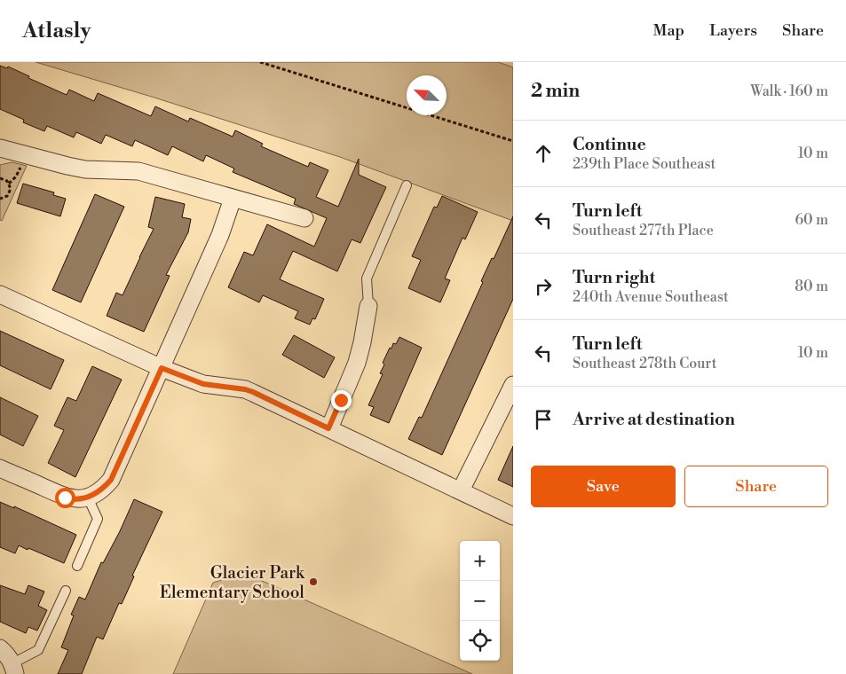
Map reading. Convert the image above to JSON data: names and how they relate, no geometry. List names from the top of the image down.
{
  "places": ["Glacier Park Elementary School"],
  "north": "top left",
  "page": {
    "header": "Atlasly",
    "nav": ["Map", "Layers", "Share"],
    "heading": ["2 min", "Walk · 160 m"],
    "list": [
      ["Continue", "239th Place Southeast", "10 m"],
      ["Turn left", "Southeast 277th Place", "60 m"],
      ["Turn right", "240th Avenue Southeast", "80 m"],
      ["Turn left", "Southeast 278th Court", "10 m"],
      "Arrive at destination"
    ],
    "buttons": ["Save", "Share"],
    "map_buttons": ["+", "−"]
  }
}
